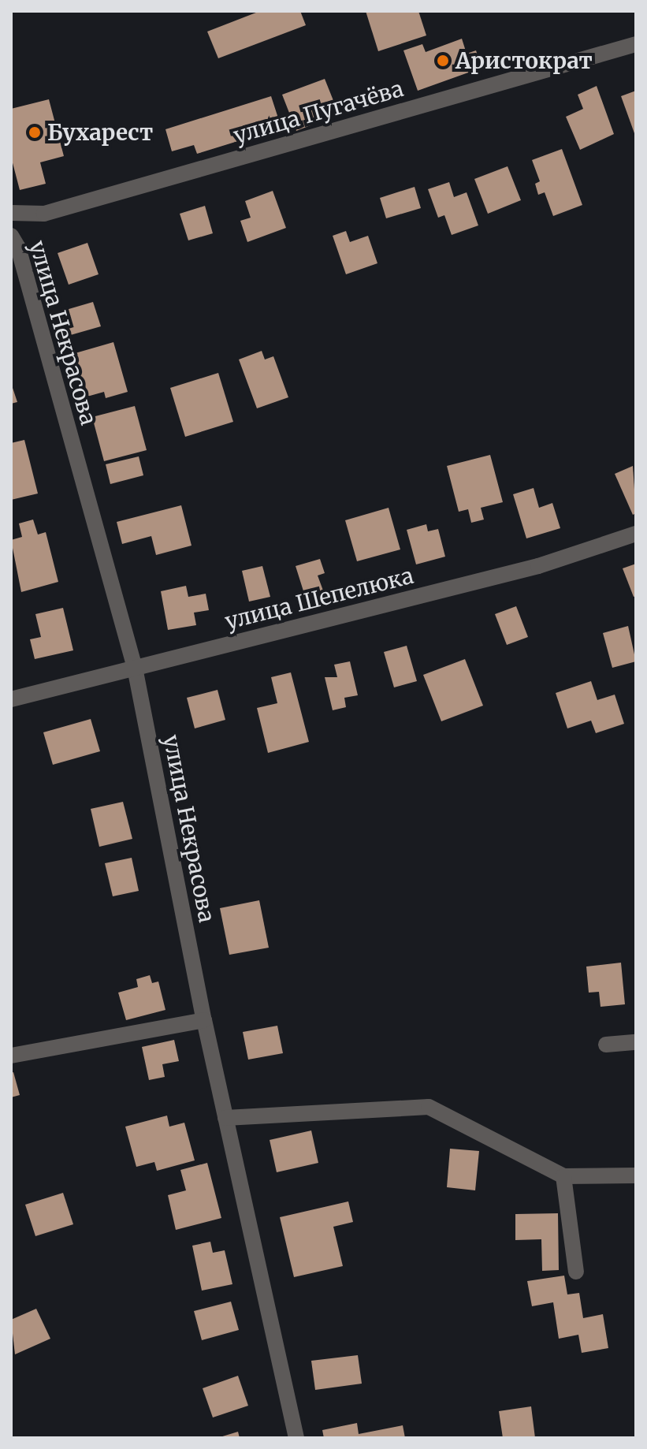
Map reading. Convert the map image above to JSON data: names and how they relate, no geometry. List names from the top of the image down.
{
  "streets": {
    "street": ["улица Пугачёва", "улица Некрасова", "улица Шепелюка"]
  },
  "crossings": [
    ["улица Некрасова", "улица Шепелюка"]
  ],
  "places": ["Аристократ", "Бухарест"]
}
